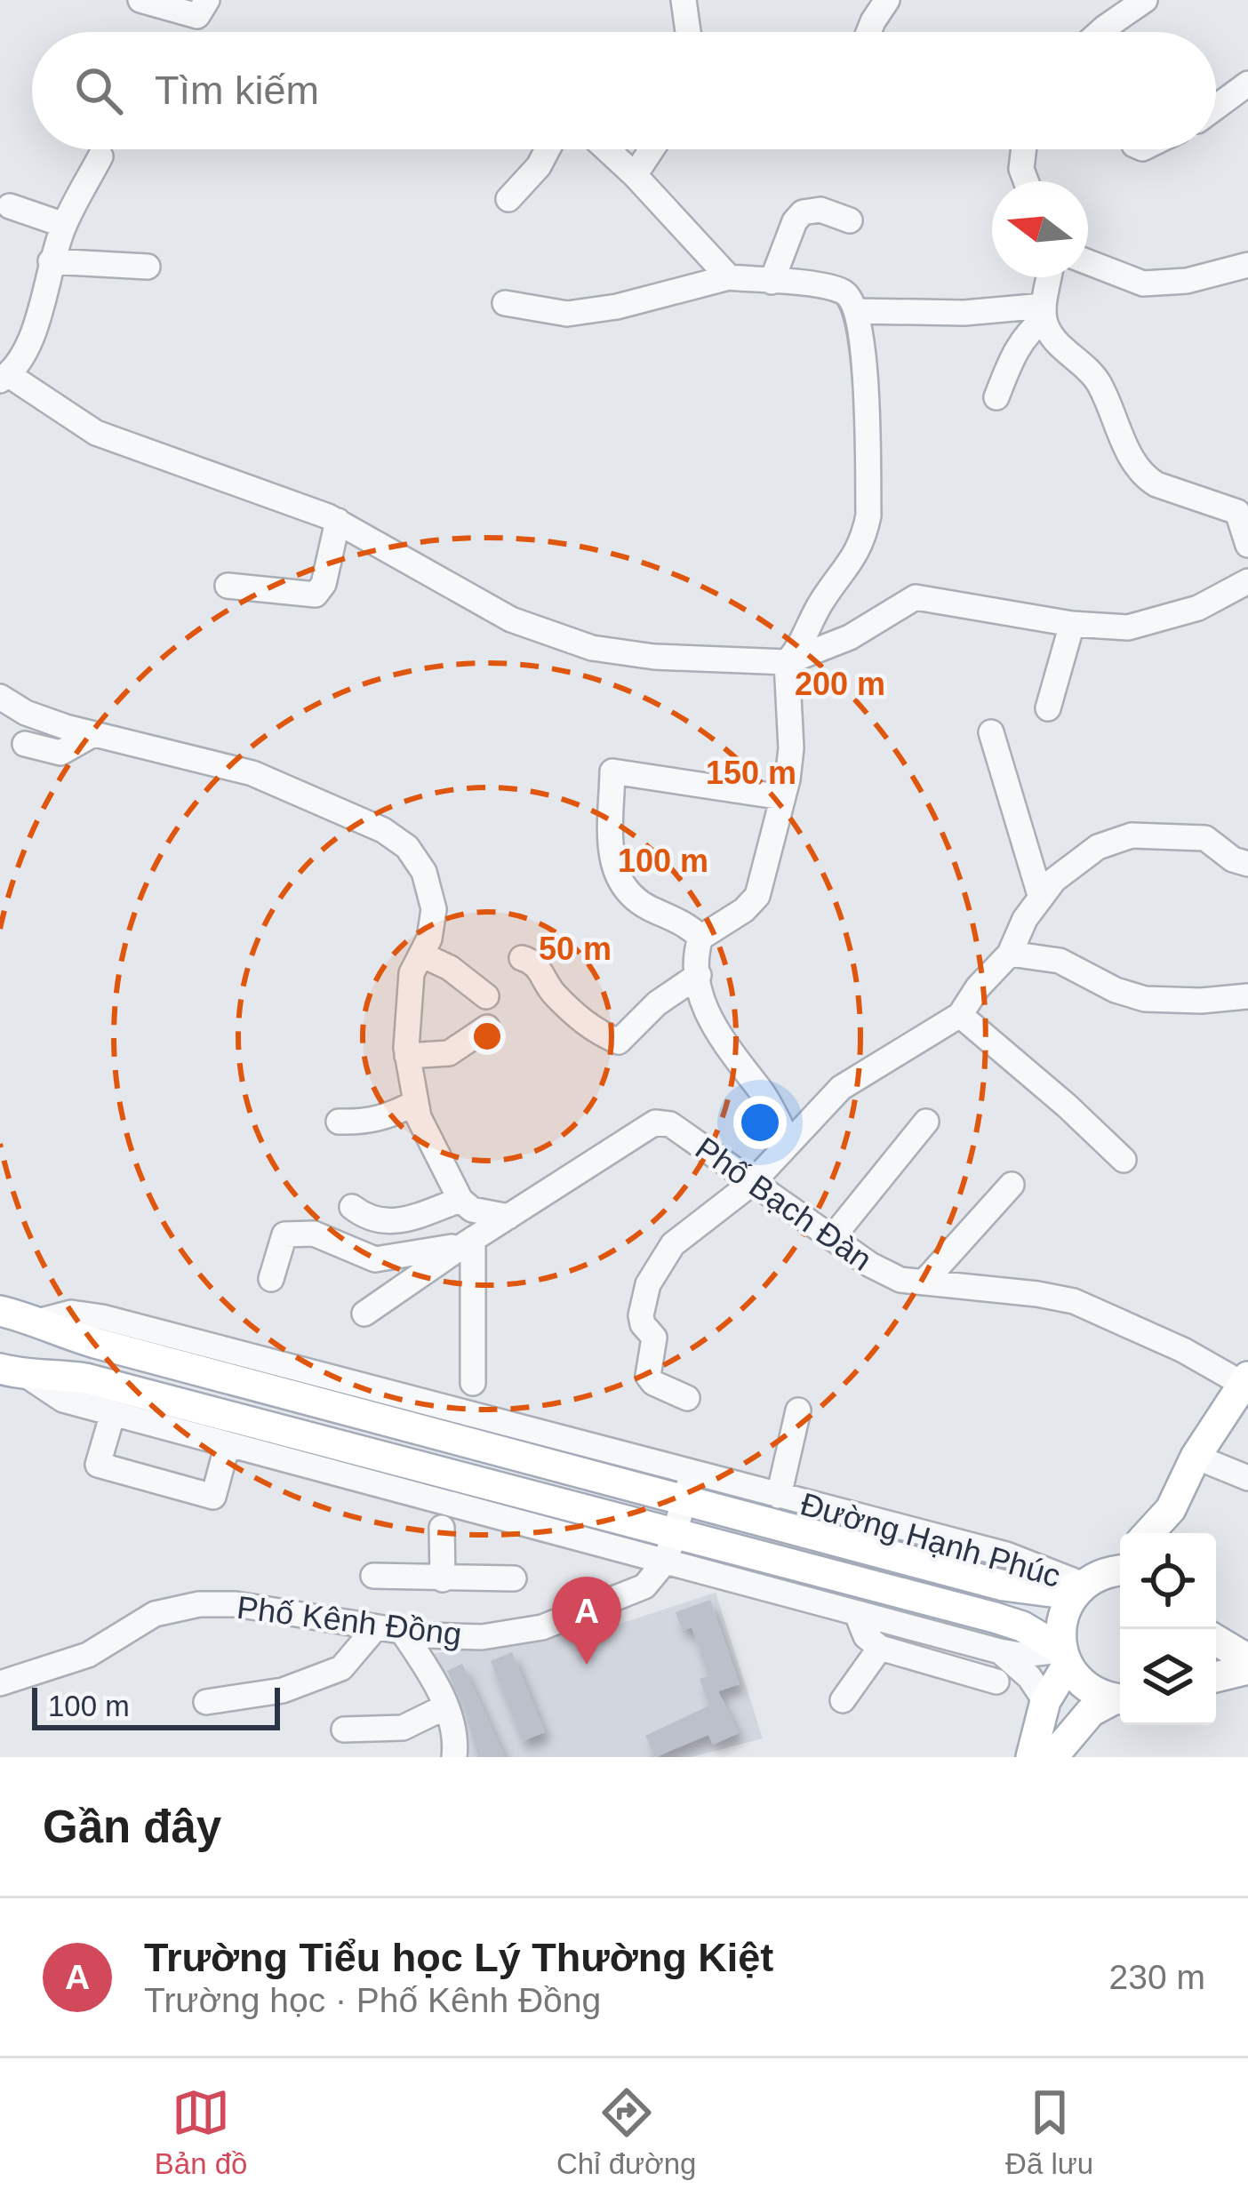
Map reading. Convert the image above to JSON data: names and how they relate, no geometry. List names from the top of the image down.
{
  "streets": {
    "main road": ["Đường Hạnh Phúc"],
    "street": ["Phố Bạch Đàn", "Phố Kênh Đồng"]
  },
  "crossings": [
    ["Đường Hạnh Phúc", "Phố Kênh Đồng"]
  ],
  "scale_bar": "100 m",
  "north": "left",
  "page": {
    "search": "Tìm kiếm",
    "pins": "A",
    "scale": "100 m",
    "heading": "Gần đây",
    "list": [
      {
        "mark": "A",
        "name": "Trường Tiểu học Lý Thường Kiệt",
        "note": "Trường học · Phố Kênh Đồng",
        "value": "230 m"
      }
    ],
    "nav": ["Bản đồ", "Chỉ đường", "Đã lưu"]
  },
  "rings": [
    "200 m",
    "150 m",
    "100 m",
    "50 m"
  ]
}
